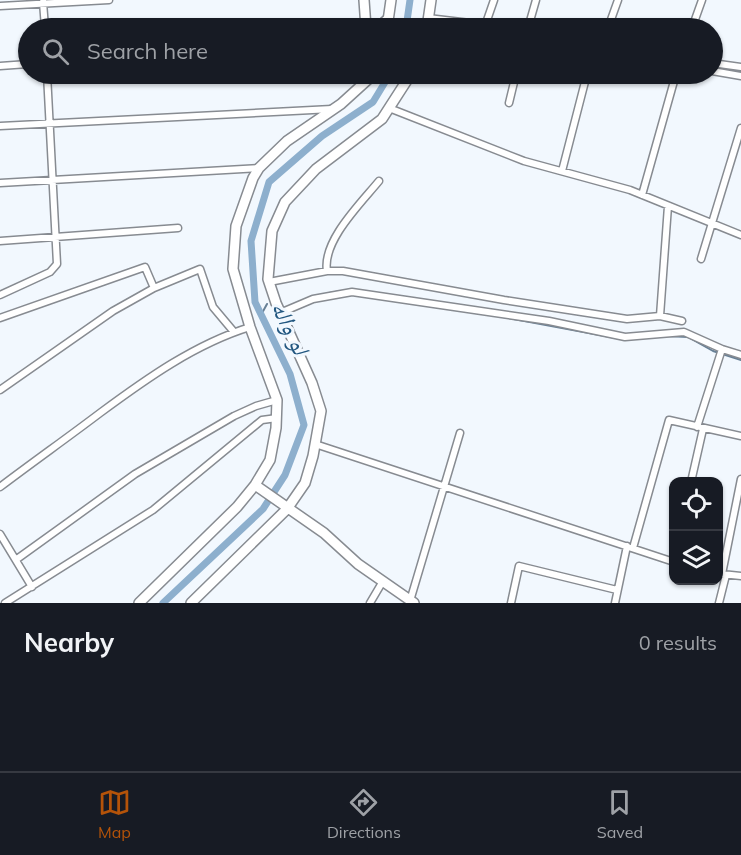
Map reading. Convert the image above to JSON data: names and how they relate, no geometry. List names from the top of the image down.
{
  "water": ["لو واله"],
  "page": {
    "search": "Search here",
    "heading": ["Nearby", "0 results"],
    "nav": ["Map", "Directions", "Saved"]
  }
}
